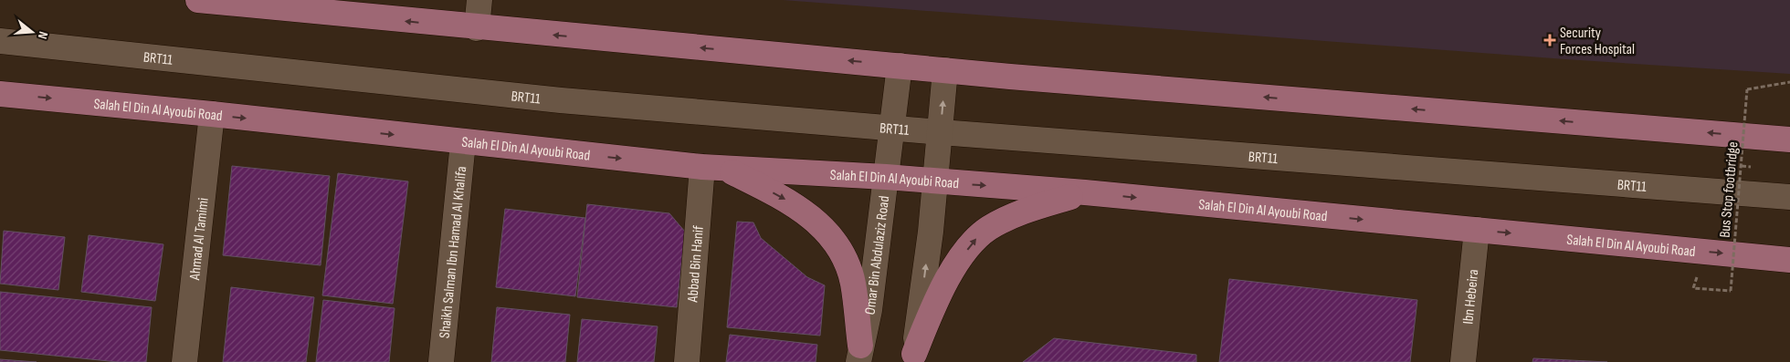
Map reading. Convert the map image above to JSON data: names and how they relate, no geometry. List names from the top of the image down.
{
  "streets": {
    "main road": [
      "BRT11",
      "Salah El Din Al Ayoubi Road",
      "Ahmad Al Tamimi",
      "Shaikh Salman Ibn Hamad Al Khalifa",
      "Omar Bin Abdulaziz Road",
      "Abbad Bin Hanif",
      "Ibn Hebeira"
    ],
    "path": ["Bus Stop footbridge"]
  },
  "crossings": [
    ["BRT11", "Omar Bin Abdulaziz Road"],
    ["Salah El Din Al Ayoubi Road", "Ahmad Al Tamimi"],
    ["Salah El Din Al Ayoubi Road", "Shaikh Salman Ibn Hamad Al Khalifa"],
    ["Salah El Din Al Ayoubi Road", "Omar Bin Abdulaziz Road"],
    ["Salah El Din Al Ayoubi Road", "Abbad Bin Hanif"],
    ["Salah El Din Al Ayoubi Road", "Ibn Hebeira"]
  ],
  "places": {
    "health": ["Security Forces Hospital"]
  },
  "north": "right"
}
